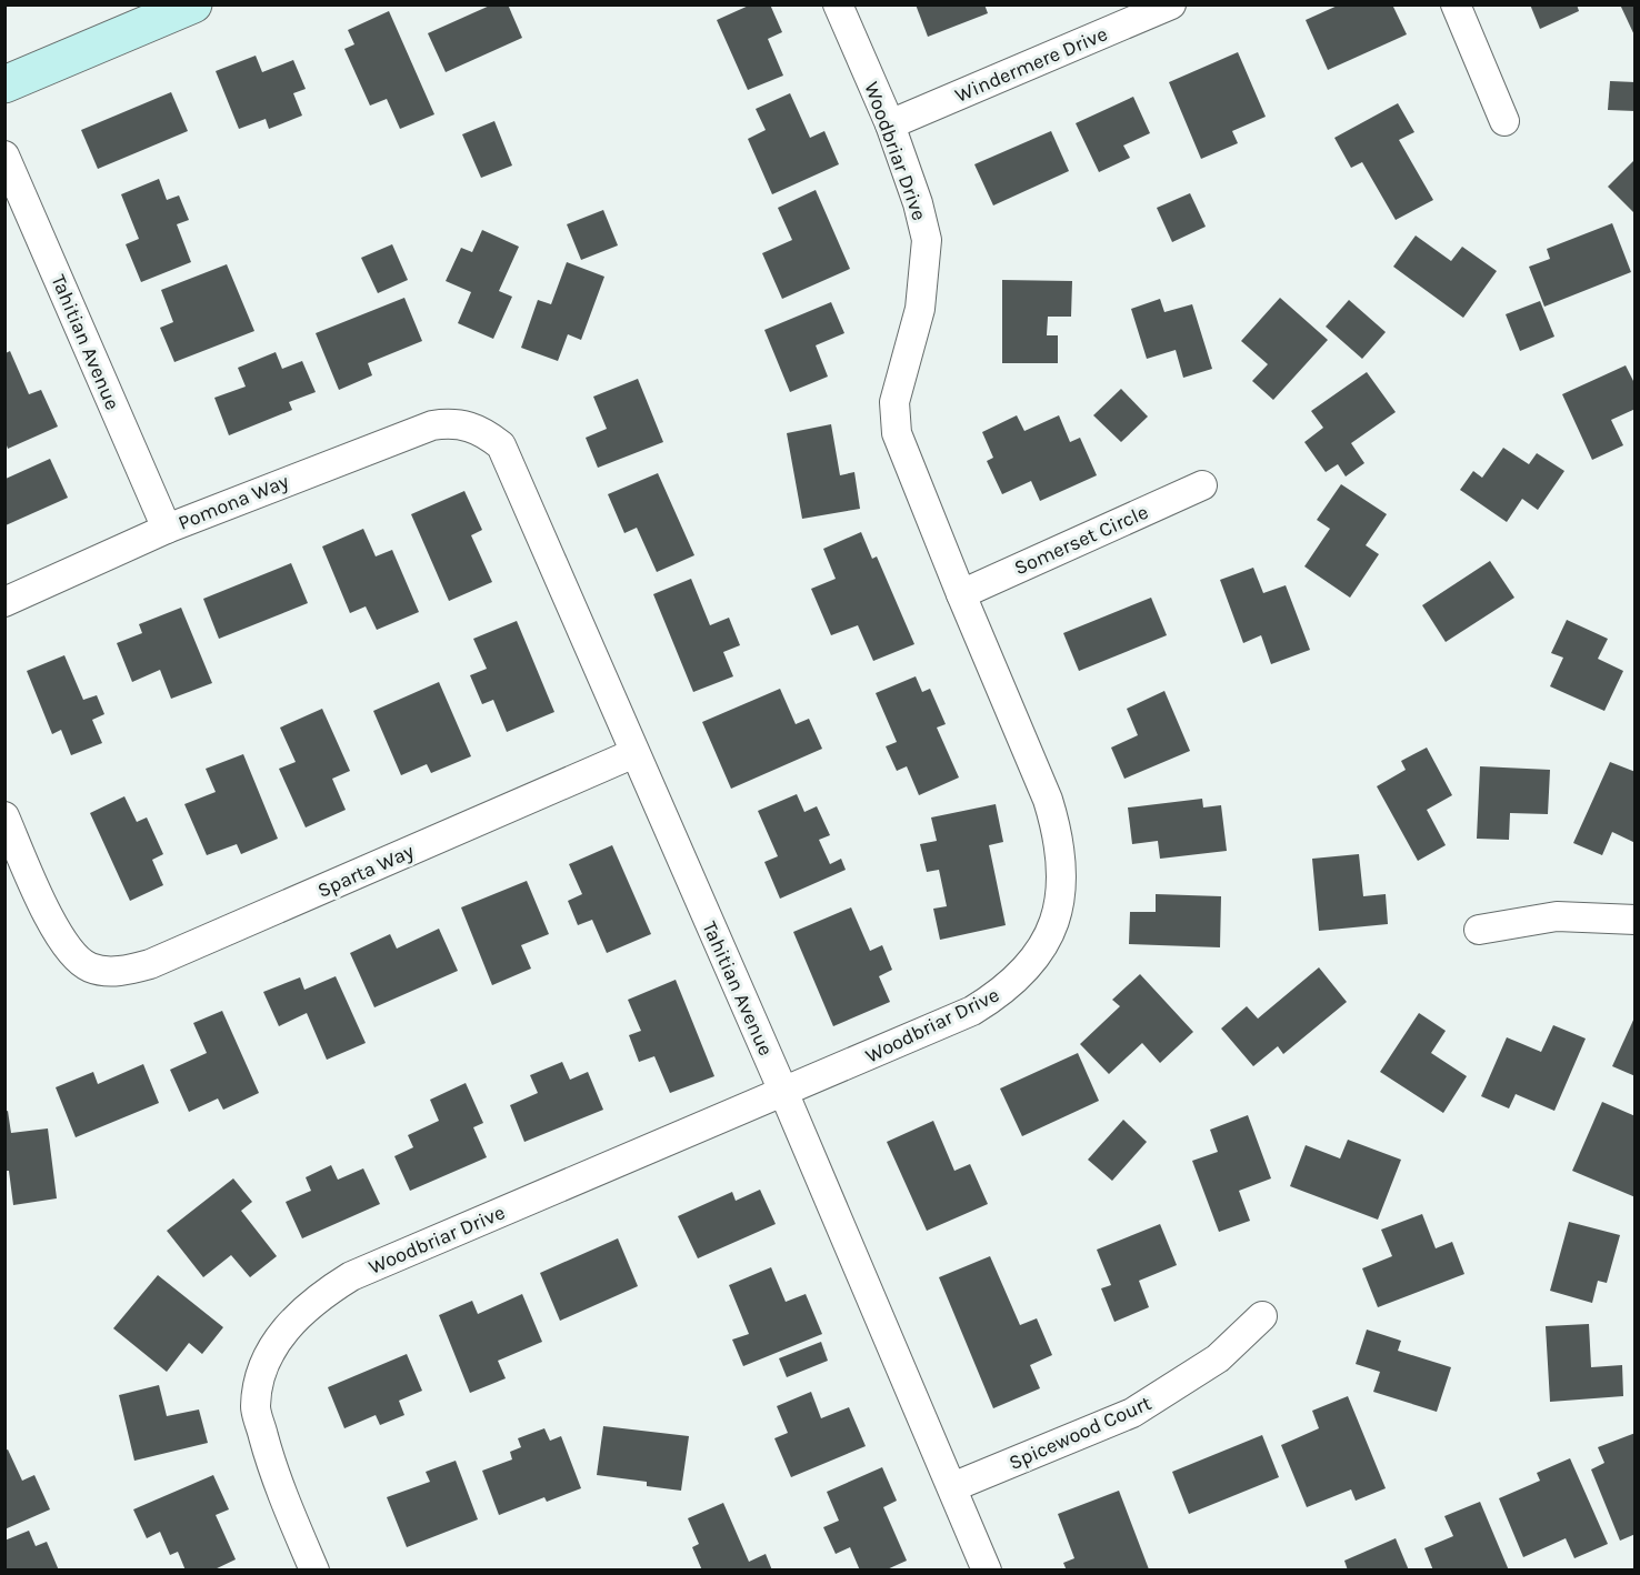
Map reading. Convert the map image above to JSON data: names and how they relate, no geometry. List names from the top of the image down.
{
  "streets": {
    "street": [
      "Windermere Drive",
      "Woodbriar Drive",
      "Tahitian Avenue",
      "Pomona Way",
      "Somerset Circle",
      "Sparta Way",
      "Spicewood Court"
    ]
  },
  "crossings": [
    ["Windermere Drive", "Woodbriar Drive"],
    ["Woodbriar Drive", "Tahitian Avenue"],
    ["Woodbriar Drive", "Somerset Circle"],
    ["Tahitian Avenue", "Pomona Way"],
    ["Tahitian Avenue", "Sparta Way"],
    ["Tahitian Avenue", "Spicewood Court"]
  ]
}
